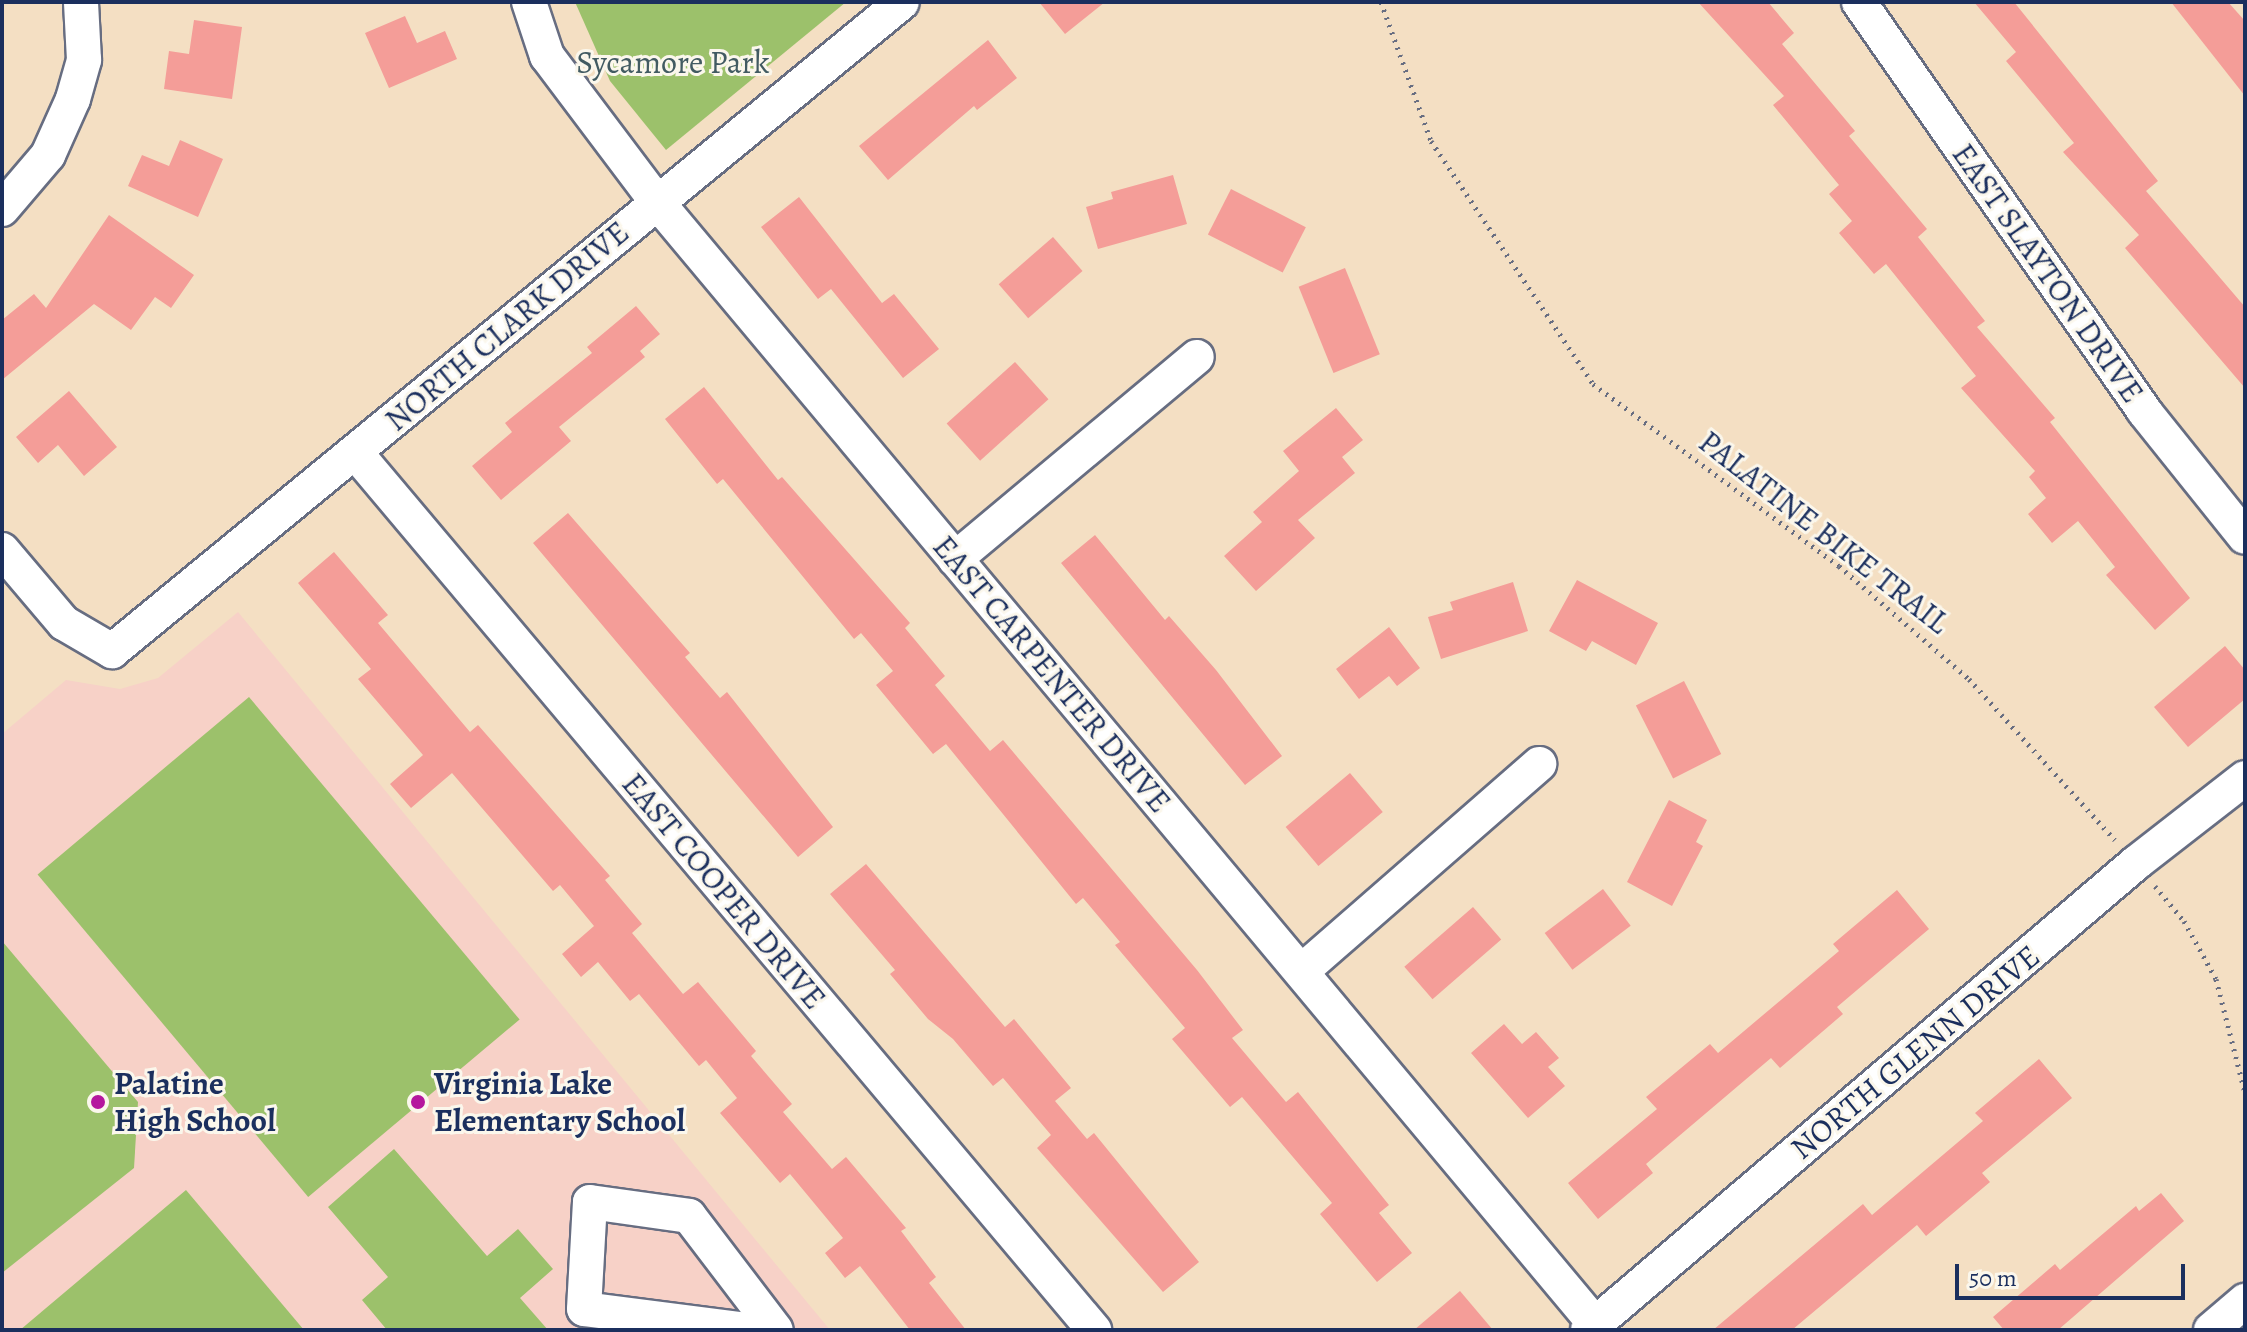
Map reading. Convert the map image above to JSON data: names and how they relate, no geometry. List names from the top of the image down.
{
  "streets": {
    "street": [
      "EAST SLAYTON DRIVE",
      "NORTH CLARK DRIVE",
      "EAST CARPENTER DRIVE",
      "EAST COOPER DRIVE",
      "NORTH GLENN DRIVE"
    ],
    "path": ["PALATINE BIKE TRAIL"]
  },
  "crossings": [
    ["NORTH CLARK DRIVE", "EAST CARPENTER DRIVE"],
    ["NORTH CLARK DRIVE", "EAST COOPER DRIVE"],
    ["PALATINE BIKE TRAIL", "NORTH GLENN DRIVE"],
    ["EAST CARPENTER DRIVE", "NORTH GLENN DRIVE"]
  ],
  "parks": ["Sycamore Park"],
  "places": ["Palatine High School", "Virginia Lake Elementary School"],
  "scale_bar": "50 m"
}
